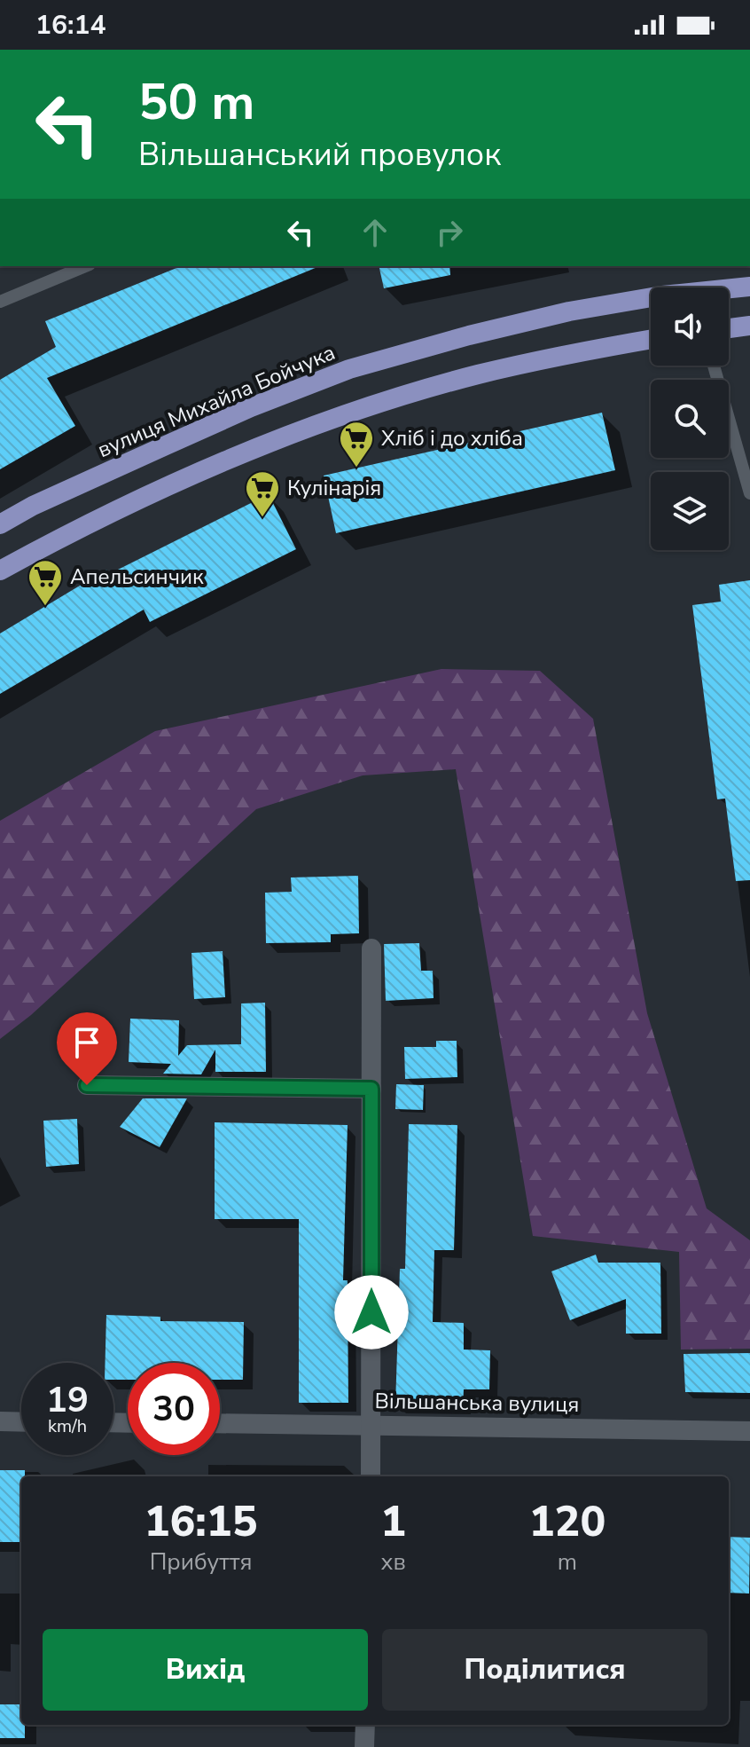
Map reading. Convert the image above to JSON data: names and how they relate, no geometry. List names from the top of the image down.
{
  "streets": {
    "main road": ["вулиця Михайла Бойчука"],
    "street": ["Вільшанська вулиця"]
  },
  "places": {
    "supermarket": ["Хліб і до хліба", "Кулінарія", "Апельсинчик"]
  },
  "page": {
    "status": "16:14",
    "turn": ["50 m", "Вільшанський провулок"],
    "speed": "19 km/h",
    "limit": "30",
    "eta": [
      "16:15",
      "Прибуття",
      "1",
      "хв",
      "120",
      "m"
    ],
    "buttons": ["Вихід", "Поділитися"]
  }
}
